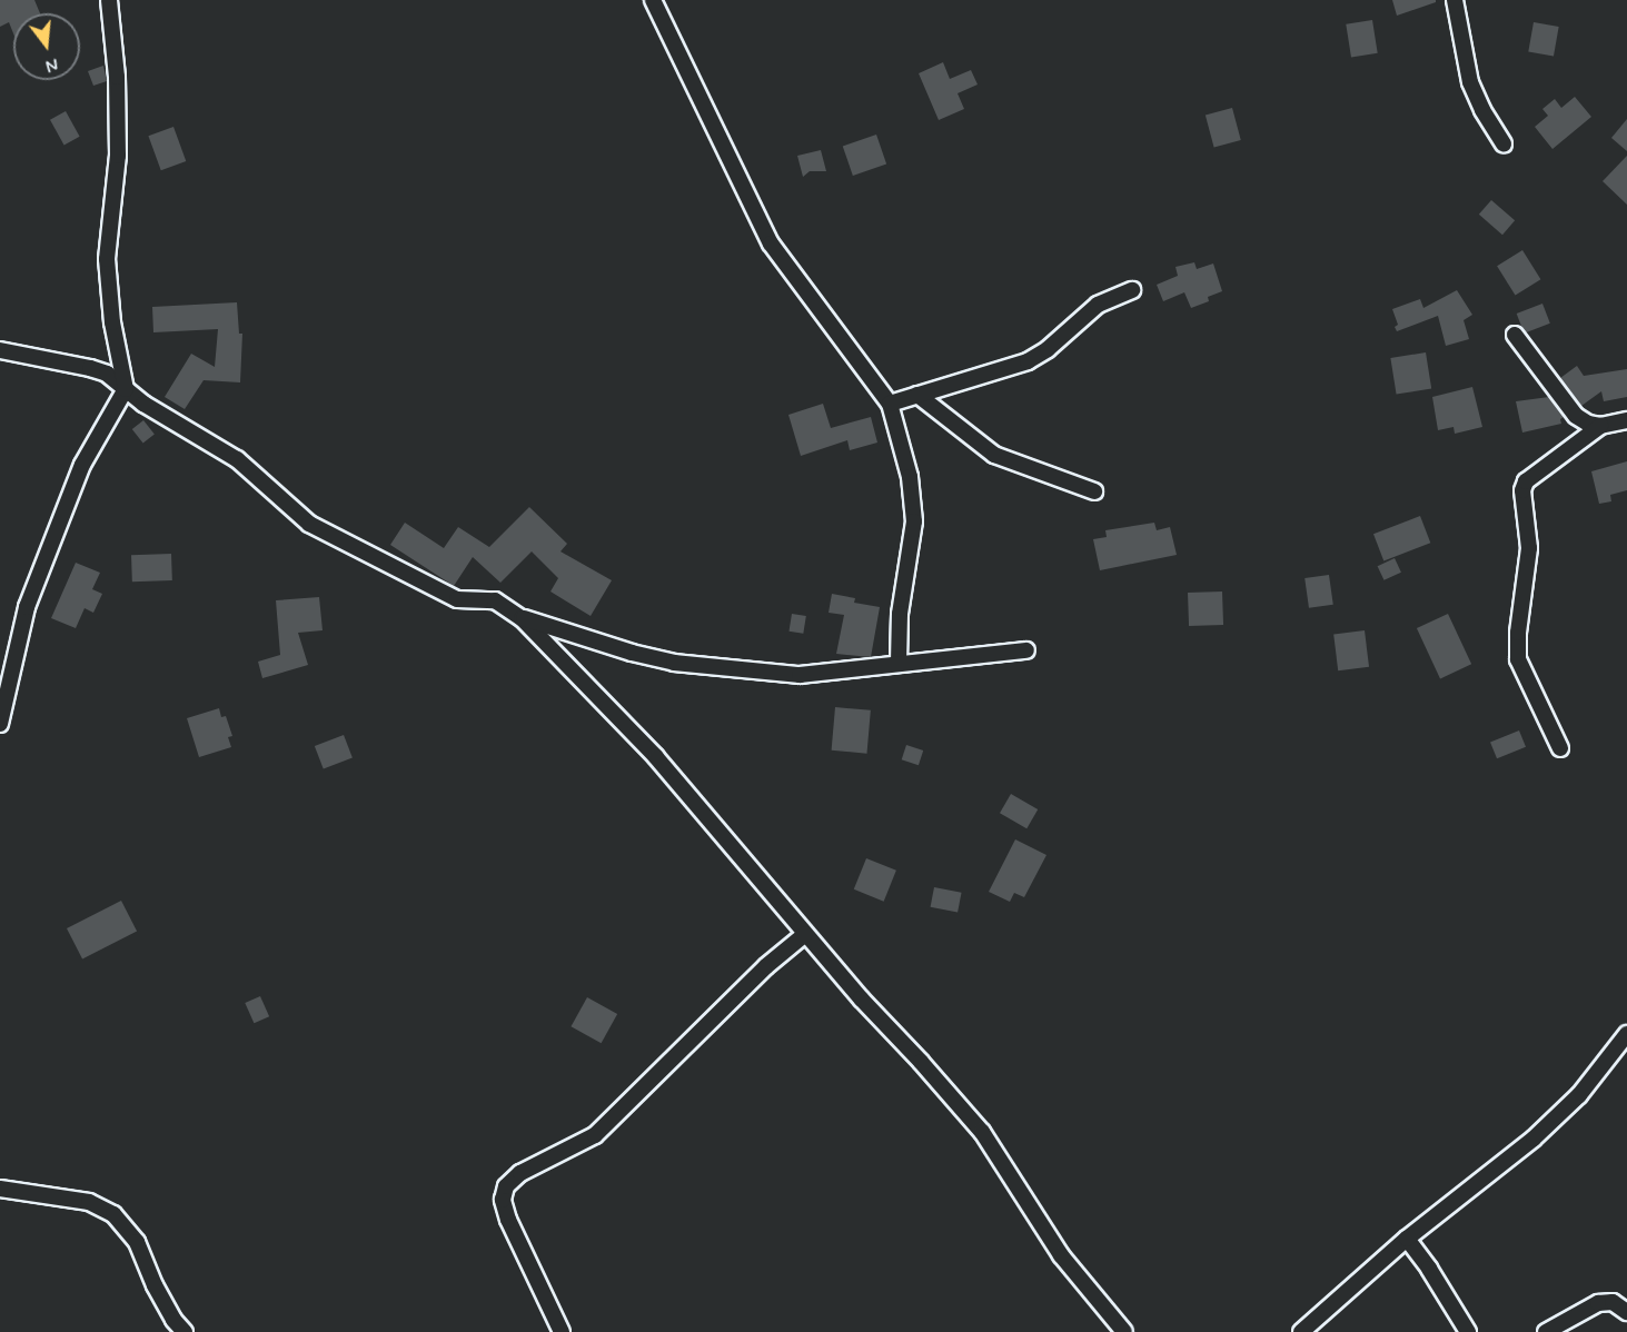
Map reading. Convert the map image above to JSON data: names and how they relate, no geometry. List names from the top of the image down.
{
  "north": "bottom"
}
